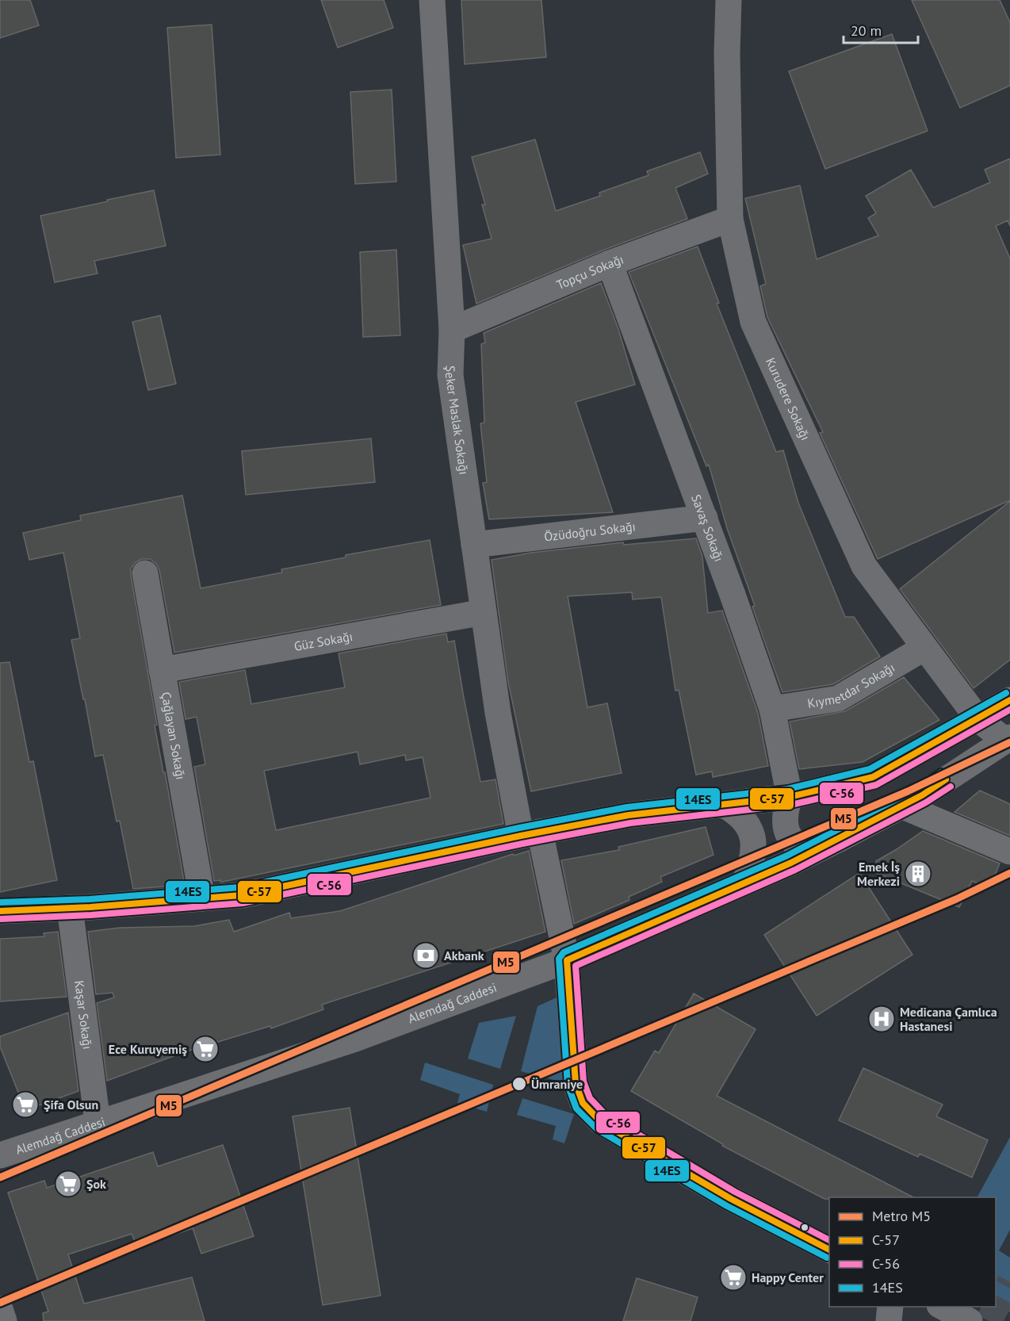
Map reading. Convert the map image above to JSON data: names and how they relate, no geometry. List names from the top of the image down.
{
  "streets": {
    "main road": ["Alemdağ Caddesi"],
    "street": [
      "Topçu Sokağı",
      "Kurudere Sokağı",
      "Şeker Maslak Sokağı",
      "Savaş Sokağı",
      "Özüdoğru Sokağı",
      "Güz Sokağı",
      "Kıymetdar Sokağı",
      "Çağlayan Sokağı",
      "Kaşar Sokağı"
    ]
  },
  "crossings": [
    ["Topçu Sokağı", "Kurudere Sokağı"],
    ["Topçu Sokağı", "Şeker Maslak Sokağı"],
    ["Topçu Sokağı", "Savaş Sokağı"],
    ["Kurudere Sokağı", "Kıymetdar Sokağı"],
    ["Kurudere Sokağı", "Alemdağ Caddesi"],
    ["Şeker Maslak Sokağı", "Özüdoğru Sokağı"],
    ["Şeker Maslak Sokağı", "Güz Sokağı"],
    ["Şeker Maslak Sokağı", "Alemdağ Caddesi"],
    ["Savaş Sokağı", "Özüdoğru Sokağı"],
    ["Savaş Sokağı", "Kıymetdar Sokağı"],
    ["Güz Sokağı", "Çağlayan Sokağı"],
    ["Alemdağ Caddesi", "Kaşar Sokağı"]
  ],
  "places": {
    "building": ["Emek İş Merkezi"],
    "bank": ["Akbank"],
    "hospital": ["Medicana Çamlıca Hastanesi"],
    "supermarket": [
      "Ece Kuruyemiş",
      "Şifa Olsun",
      "Şok",
      "Happy Center"
    ],
    "other": ["Ümraniye"]
  },
  "lines": [
    "transit line 14ES",
    "transit line C-57",
    "transit line C-56",
    "metro line M5"
  ],
  "legend": [
    "Metro M5",
    "C-57",
    "C-56",
    "14ES"
  ],
  "scale_bar": "20 m"
}
